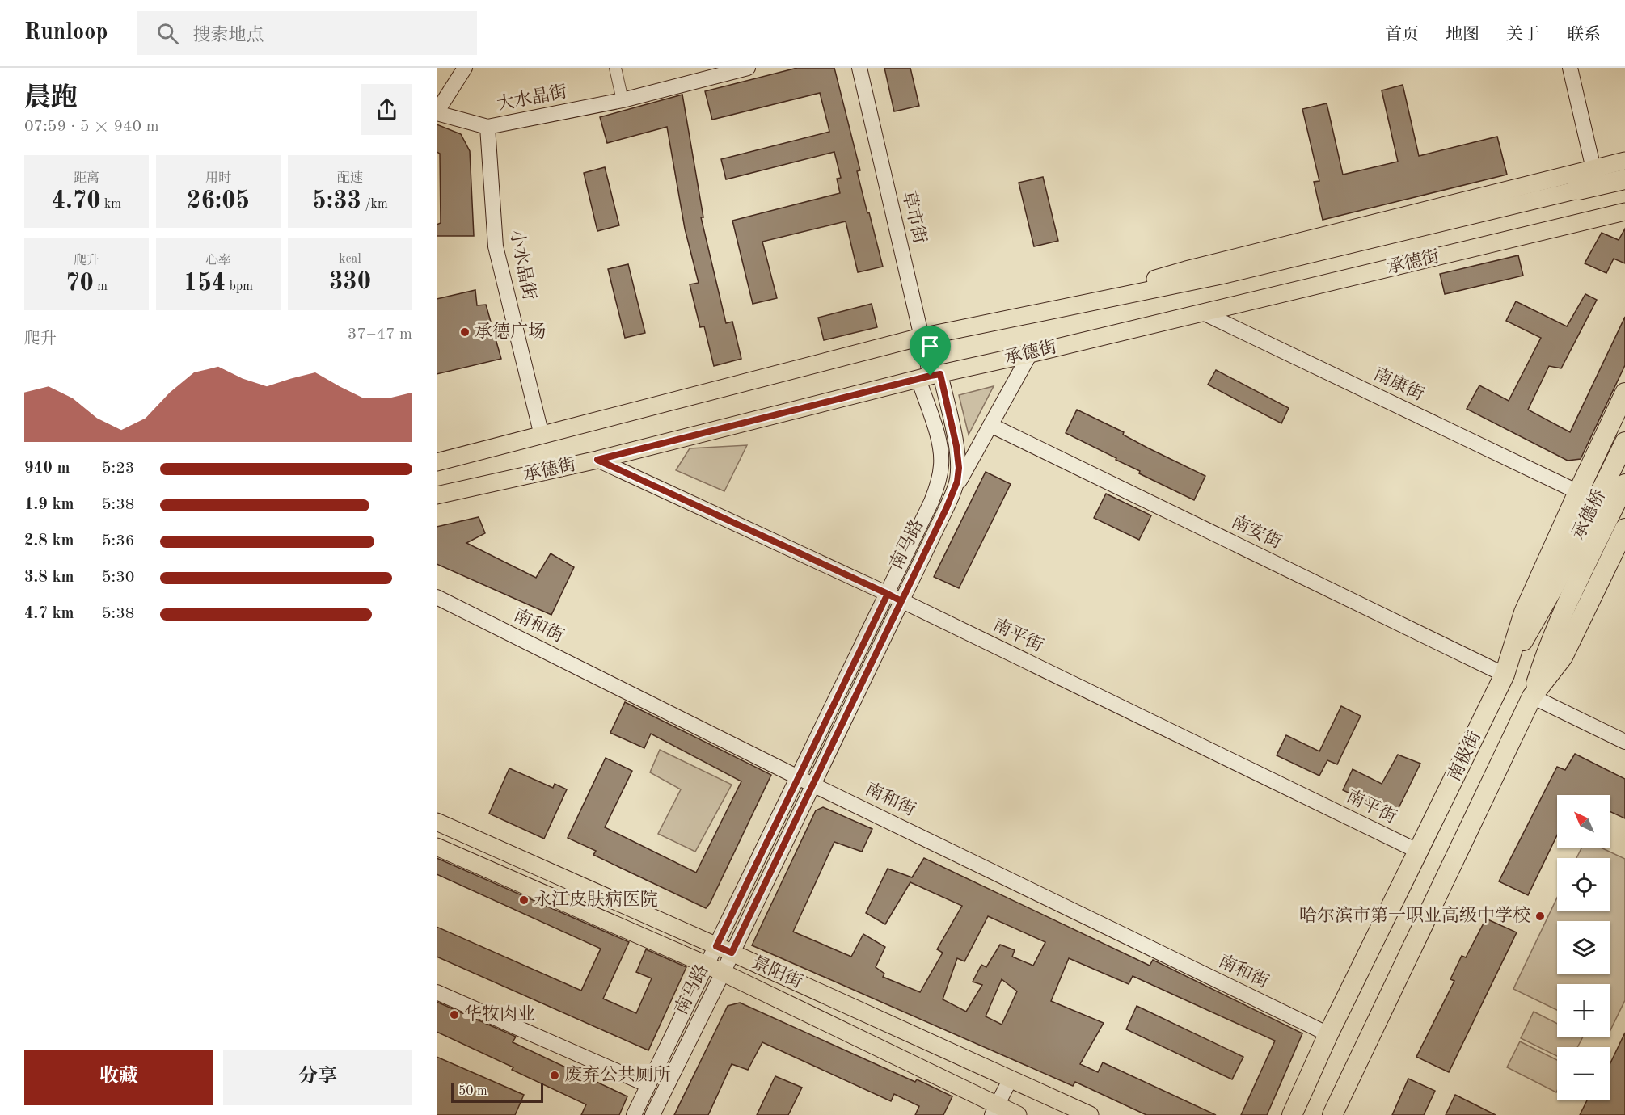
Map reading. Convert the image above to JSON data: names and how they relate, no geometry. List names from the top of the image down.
{
  "streets": {
    "highway": ["承德桥", "南极街"],
    "main road": ["承德街", "景阳街"],
    "street": [
      "大水晶街",
      "草市街",
      "小水晶街",
      "南康街",
      "南安街",
      "南马路",
      "南和街",
      "南平街"
    ]
  },
  "crossings": [
    ["大水晶街", "小水晶街"],
    ["草市街", "承德街"],
    ["草市街", "南马路"],
    ["承德街", "南康街"],
    ["承德街", "南马路"],
    ["承德街", "南平街"],
    ["南康街", "南极街"],
    ["承德桥", "南安街"],
    ["承德桥", "南极街"],
    ["南安街", "南极街"],
    ["南马路", "南和街"],
    ["南马路", "南平街"],
    ["南马路", "景阳街"],
    ["南和街", "南极街"],
    ["南平街", "南极街"]
  ],
  "places": [
    "承德广场",
    "永江皮肤病医院",
    "哈尔滨市第一职业高级中学校",
    "华牧肉业",
    "废弃公共厕所"
  ],
  "scale_bar": "50 m",
  "north": "top left",
  "page": {
    "header": "Runloop",
    "search": "搜索地点",
    "nav": [
      "首页",
      "地图",
      "关于",
      "联系"
    ],
    "heading": ["晨跑", "07:59 · 5 × 940 m"],
    "stats": [
      ["距离", "4.70 km"],
      ["用时", "26:05"],
      ["配速", "5:33 /km"],
      ["爬升", "70 m"],
      ["心率", "154 bpm"],
      ["kcal", "330"]
    ],
    "chart": ["爬升", "37–47 m"],
    "list": [
      {
        "name": "940 m",
        "note": "5:23"
      },
      {
        "name": "1.9 km",
        "note": "5:38"
      },
      {
        "name": "2.8 km",
        "note": "5:36"
      },
      {
        "name": "3.8 km",
        "note": "5:30"
      },
      {
        "name": "4.7 km",
        "note": "5:38"
      }
    ],
    "map_buttons": ["+", "−"],
    "buttons": ["收藏", "分享"],
    "scale": "50 m"
  }
}
